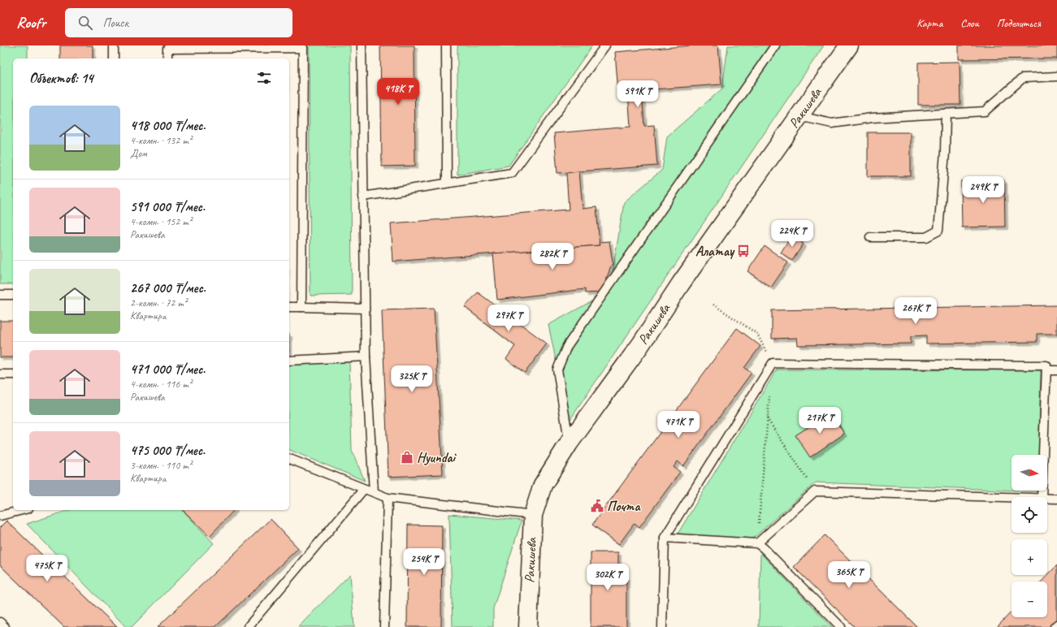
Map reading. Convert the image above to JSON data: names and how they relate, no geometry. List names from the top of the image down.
{
  "streets": {
    "street": ["Ракишева"]
  },
  "places": {
    "bus stop": ["Алатау"],
    "shop": ["Hyundai"],
    "public building": ["Почта"]
  },
  "north": "right",
  "page": {
    "header": "Roofr",
    "search": "Поиск",
    "nav": ["Карта", "Слои", "Поделиться"],
    "heading": "Объектов: 14",
    "price": [
      "418K ₸",
      "591K ₸",
      "249K ₸",
      "224K ₸",
      "282K ₸",
      "267K ₸",
      "297K ₸",
      "325K ₸",
      "217K ₸",
      "471K ₸",
      "254K ₸",
      "475K ₸",
      "365K ₸",
      "302K ₸"
    ],
    "list": [
      {
        "name": "418 000 ₸/мес.",
        "note": "4-комн. · 132 m² · Дом"
      },
      {
        "name": "591 000 ₸/мес.",
        "note": "4-комн. · 152 m² · Ракишева"
      },
      {
        "name": "267 000 ₸/мес.",
        "note": "2-комн. · 72 m² · Квартира"
      },
      {
        "name": "471 000 ₸/мес.",
        "note": "4-комн. · 116 m² · Ракишева"
      },
      {
        "name": "475 000 ₸/мес.",
        "note": "3-комн. · 110 m² · Квартира"
      }
    ],
    "map_buttons": ["+", "−"]
  }
}
